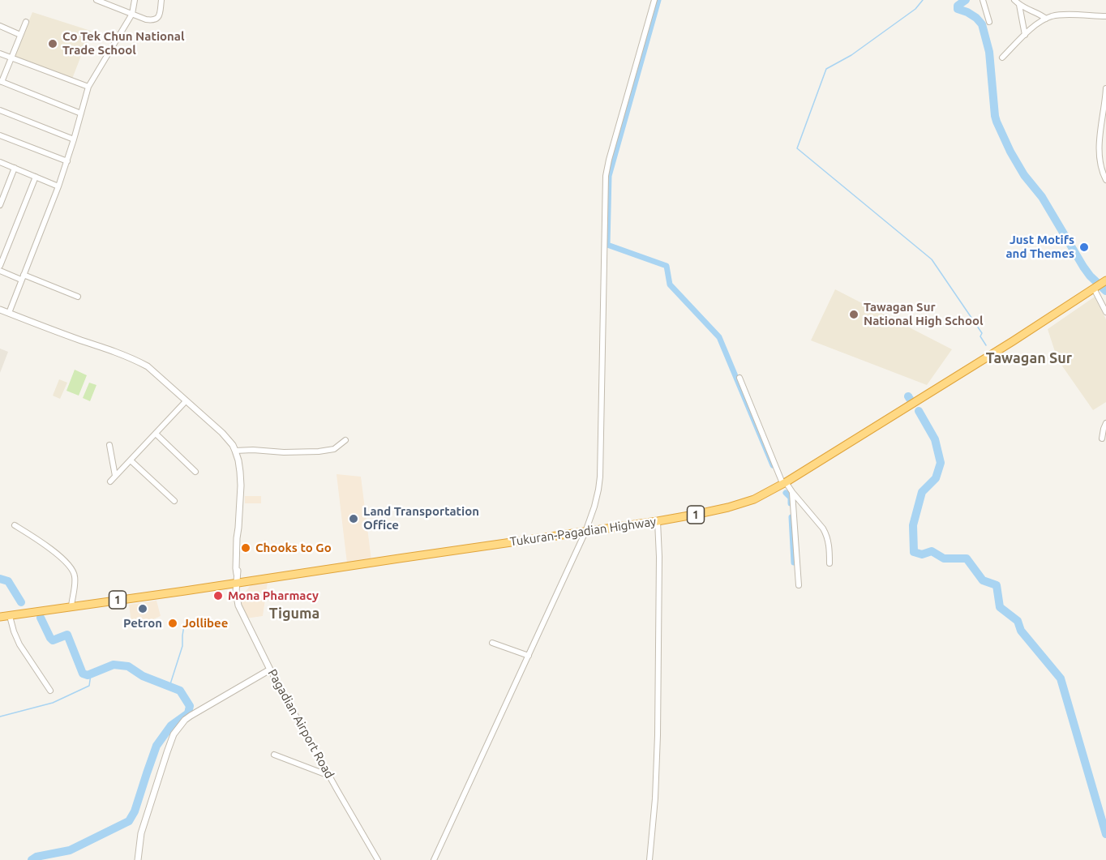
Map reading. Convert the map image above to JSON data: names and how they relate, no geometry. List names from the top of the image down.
{
  "streets": {
    "highway": ["1", "Tukuran-Pagadian Highway"],
    "street": ["Pagadian Airport Road"]
  },
  "crossings": [
    ["Tukuran-Pagadian Highway", "Pagadian Airport Road"]
  ],
  "districts": ["Tawagan Sur", "Tiguma"],
  "places": [
    "Co Tek Chun National Trade School",
    "Just Motifs and Themes",
    "Tawagan Sur National High School",
    "Land Transportation Office",
    "Chooks to Go",
    "Mona Pharmacy",
    "Petron",
    "Jollibee"
  ]
}
